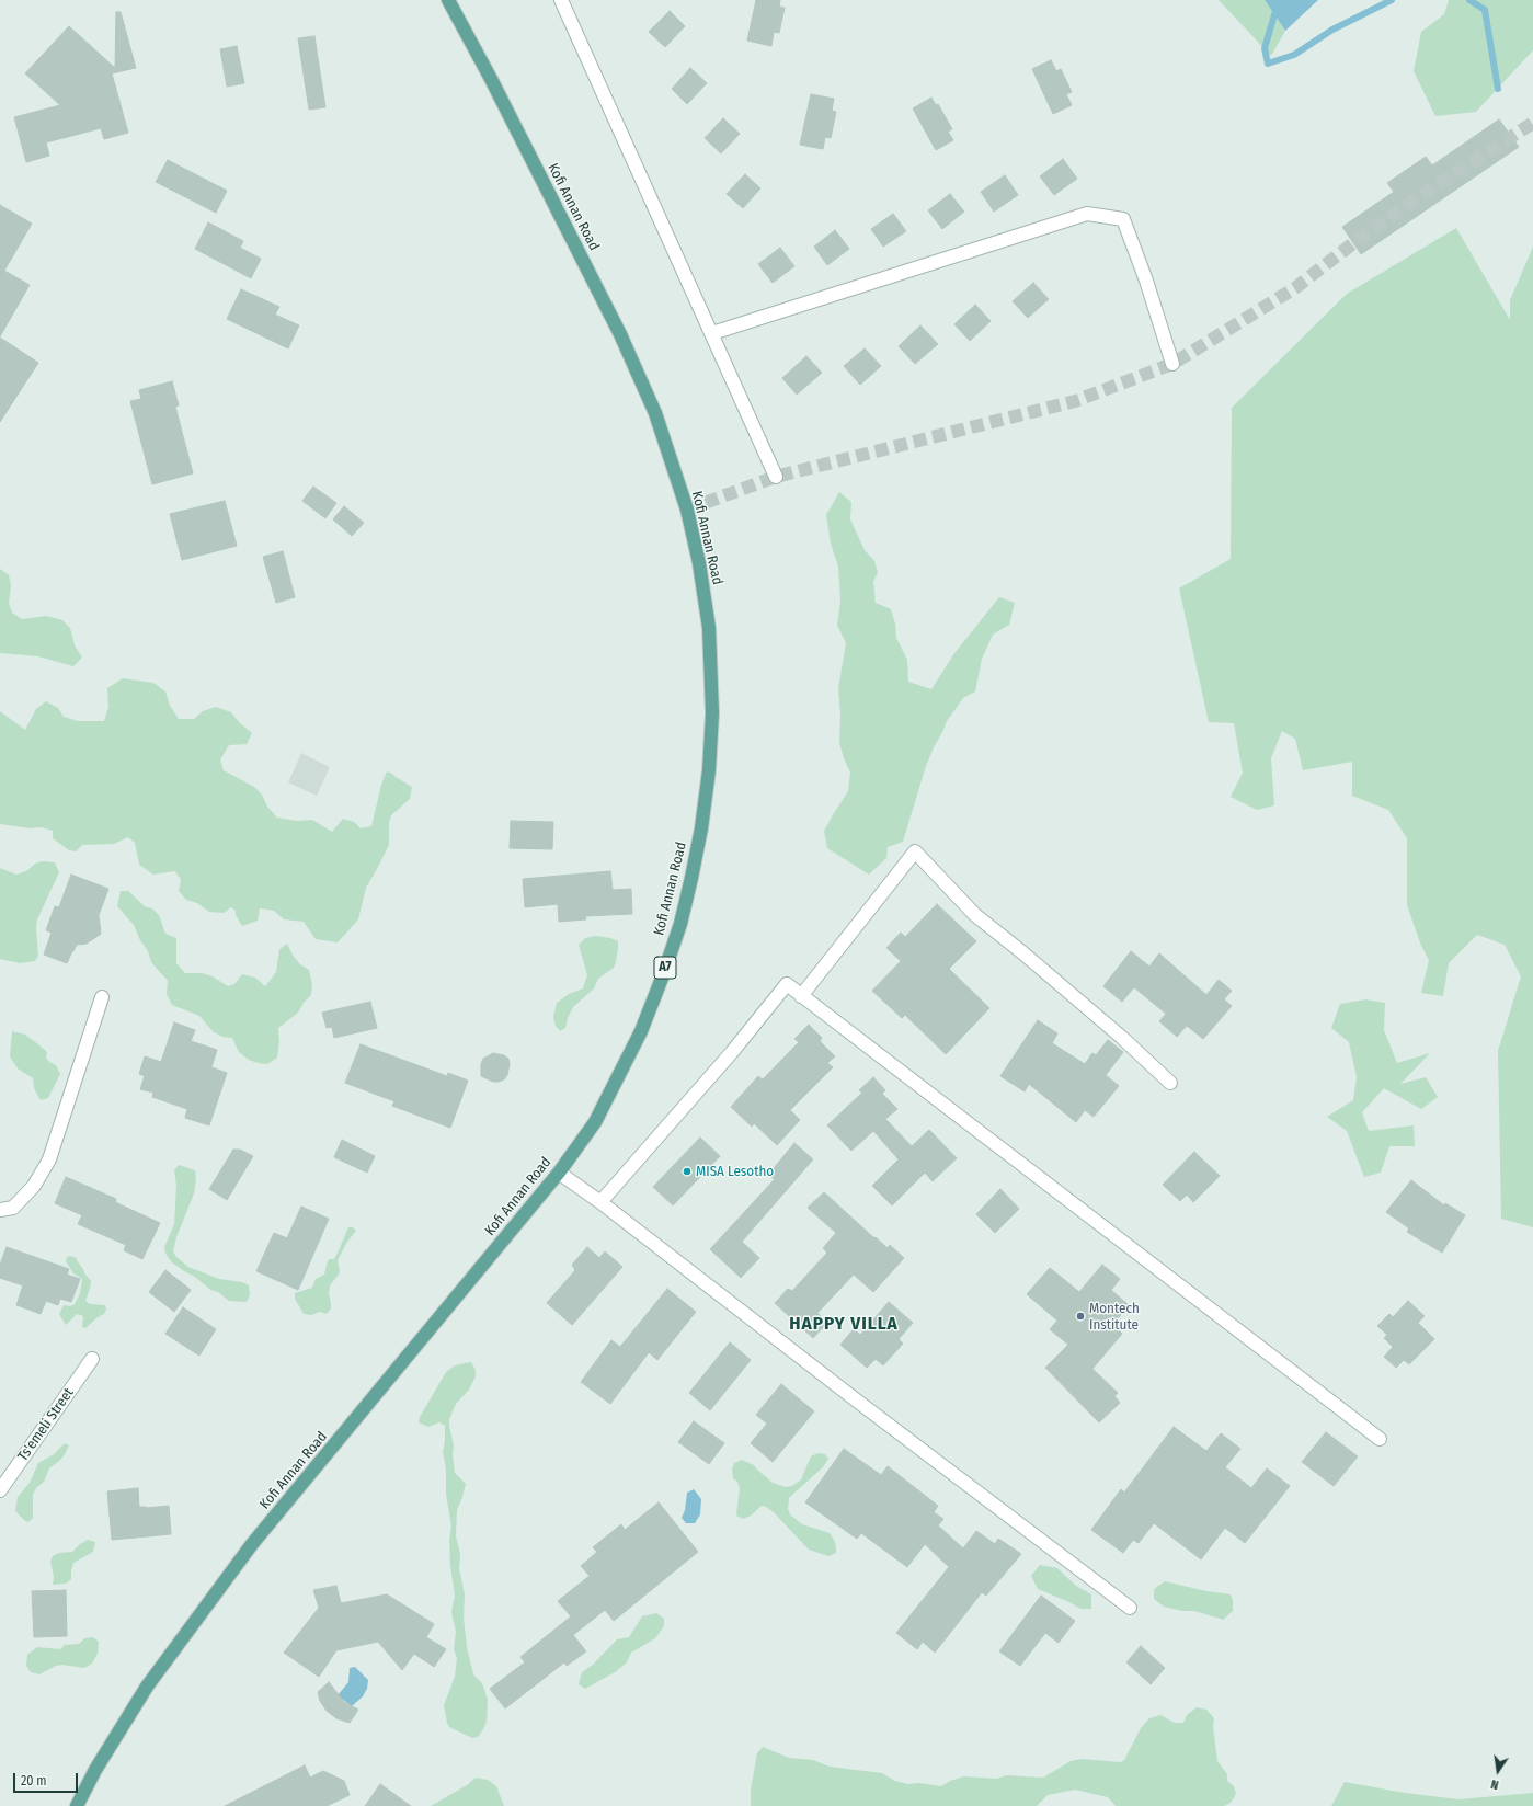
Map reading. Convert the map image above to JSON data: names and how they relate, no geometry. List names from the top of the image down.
{
  "streets": {
    "main road": ["Kofi Annan Road", "A7"],
    "street": ["Ts'emeli Street"]
  },
  "districts": ["HAPPY VILLA"],
  "places": ["MISA Lesotho", "Montech Institute"],
  "scale_bar": "20 m",
  "north": "bottom"
}
